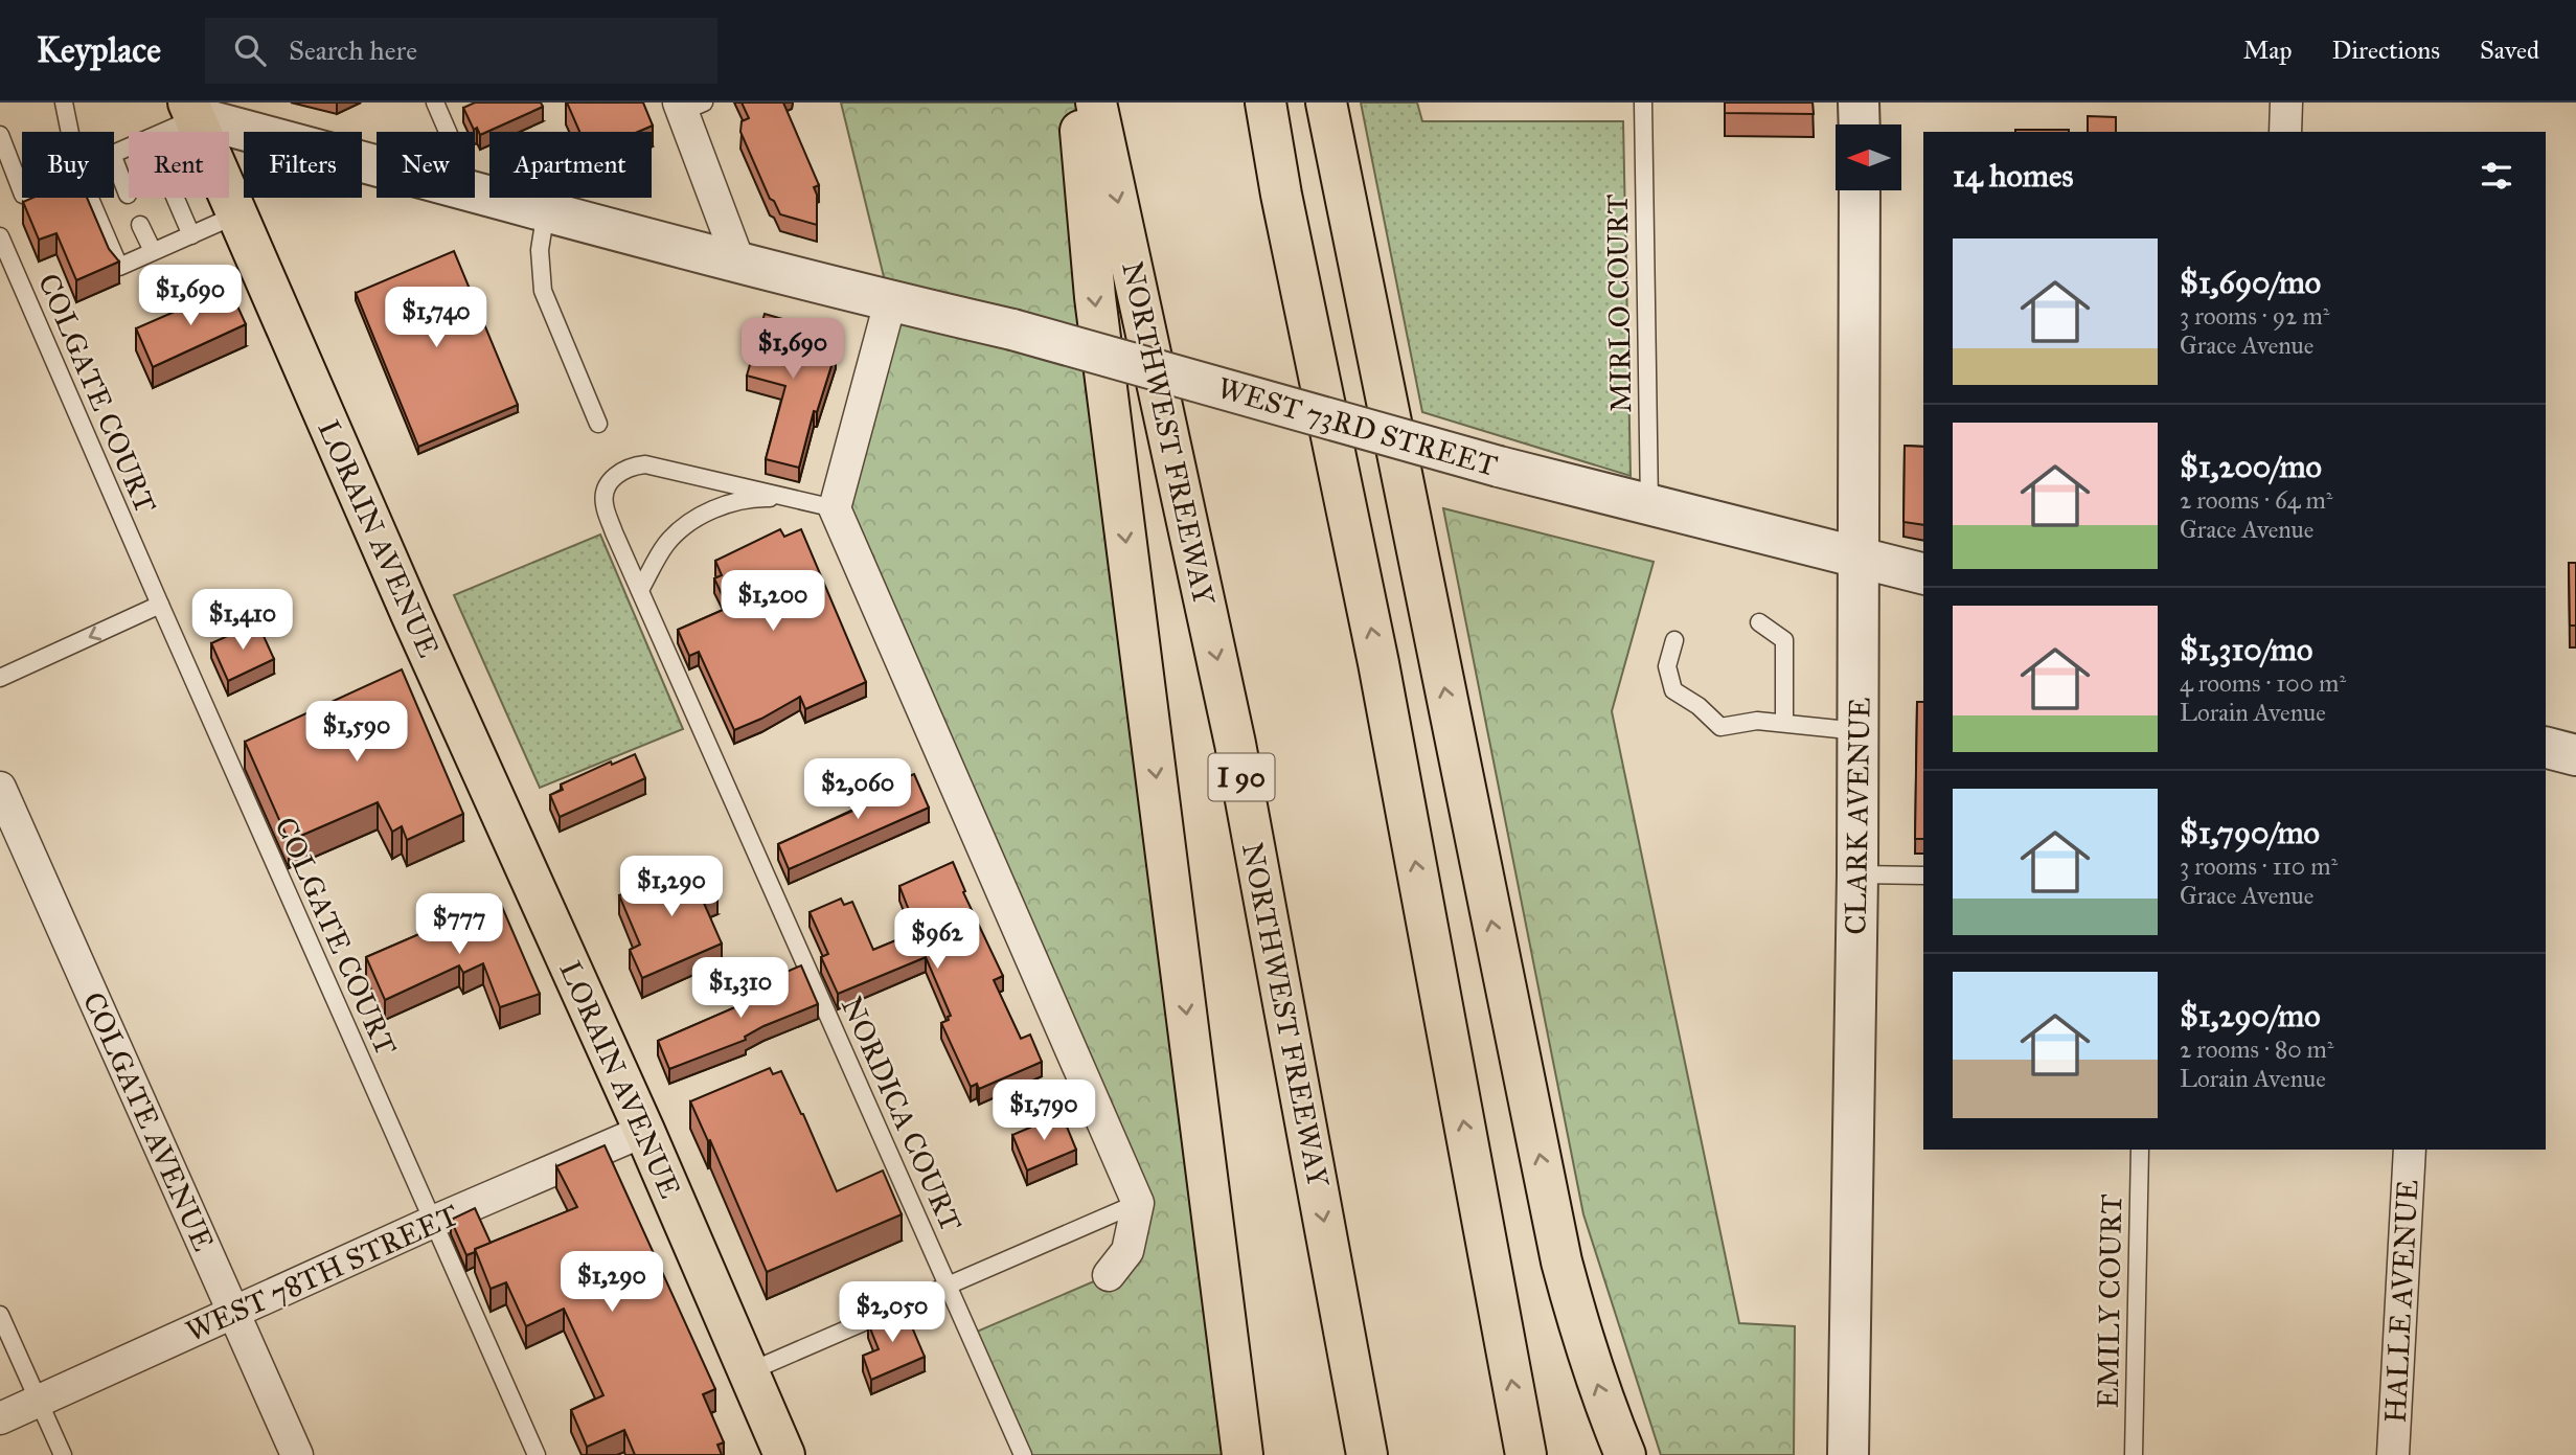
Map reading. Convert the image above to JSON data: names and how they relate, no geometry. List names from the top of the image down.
{
  "streets": {
    "main road": ["NORTHWEST FREEWAY", "LORAIN AVENUE", "I 90"],
    "street": [
      "WEST 73RD STREET",
      "CLARK AVENUE",
      "COLGATE AVENUE",
      "WEST 78TH STREET",
      "HALLE AVENUE"
    ],
    "lane": [
      "MIRLO COURT",
      "COLGATE COURT",
      "NORDICA COURT",
      "EMILY COURT"
    ]
  },
  "crossings": [
    ["MIRLO COURT", "WEST 73RD STREET"],
    ["COLGATE COURT", "WEST 78TH STREET"],
    ["WEST 73RD STREET", "LORAIN AVENUE"],
    ["WEST 73RD STREET", "CLARK AVENUE"],
    ["LORAIN AVENUE", "WEST 78TH STREET"],
    ["COLGATE AVENUE", "WEST 78TH STREET"]
  ],
  "north": "left",
  "page": {
    "header": "Keyplace",
    "search": "Search here",
    "nav": ["Map", "Directions", "Saved"],
    "chip": [
      "Buy",
      "Rent",
      "Filters",
      "New",
      "Apartment"
    ],
    "heading": "14 homes",
    "list": [
      {
        "name": "$1,690/mo",
        "note": "3 rooms · 92 m² · Grace Avenue"
      },
      {
        "name": "$1,200/mo",
        "note": "2 rooms · 64 m² · Grace Avenue"
      },
      {
        "name": "$1,310/mo",
        "note": "4 rooms · 100 m² · Lorain Avenue"
      },
      {
        "name": "$1,790/mo",
        "note": "3 rooms · 110 m² · Grace Avenue"
      },
      {
        "name": "$1,290/mo",
        "note": "2 rooms · 80 m² · Lorain Avenue"
      }
    ],
    "price": [
      "$1,690",
      "$1,740",
      "$1,690",
      "$1,200",
      "$1,410",
      "$1,590",
      "$2,060",
      "$1,290",
      "$777",
      "$962",
      "$1,310",
      "$1,790",
      "$1,290",
      "$2,050"
    ]
  }
}
